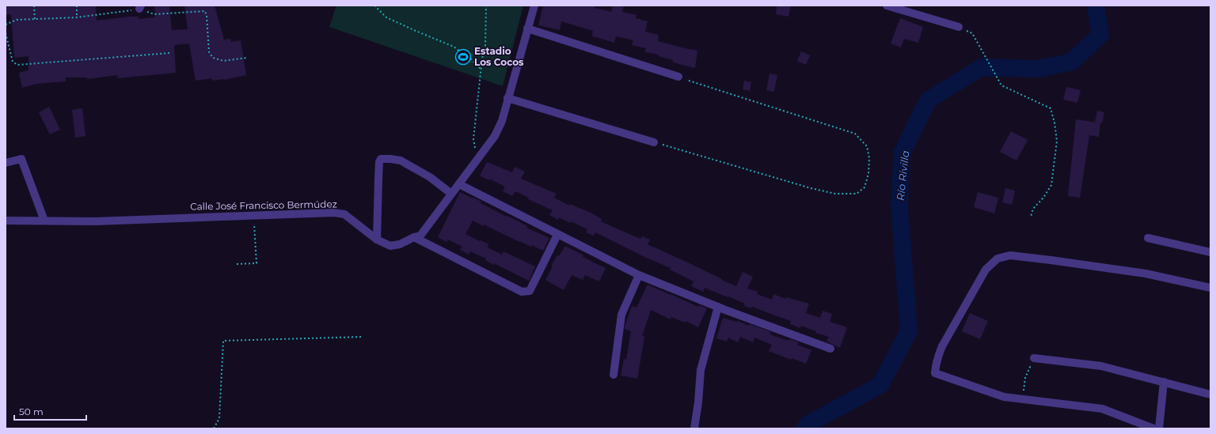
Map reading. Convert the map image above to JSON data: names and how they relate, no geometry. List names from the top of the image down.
{
  "streets": {
    "street": ["Calle José Francisco Bermúdez"]
  },
  "water": ["Río Rivilla"],
  "places": {
    "sports": ["Estadio Los Cocos"]
  },
  "scale_bar": "50 m"
}
